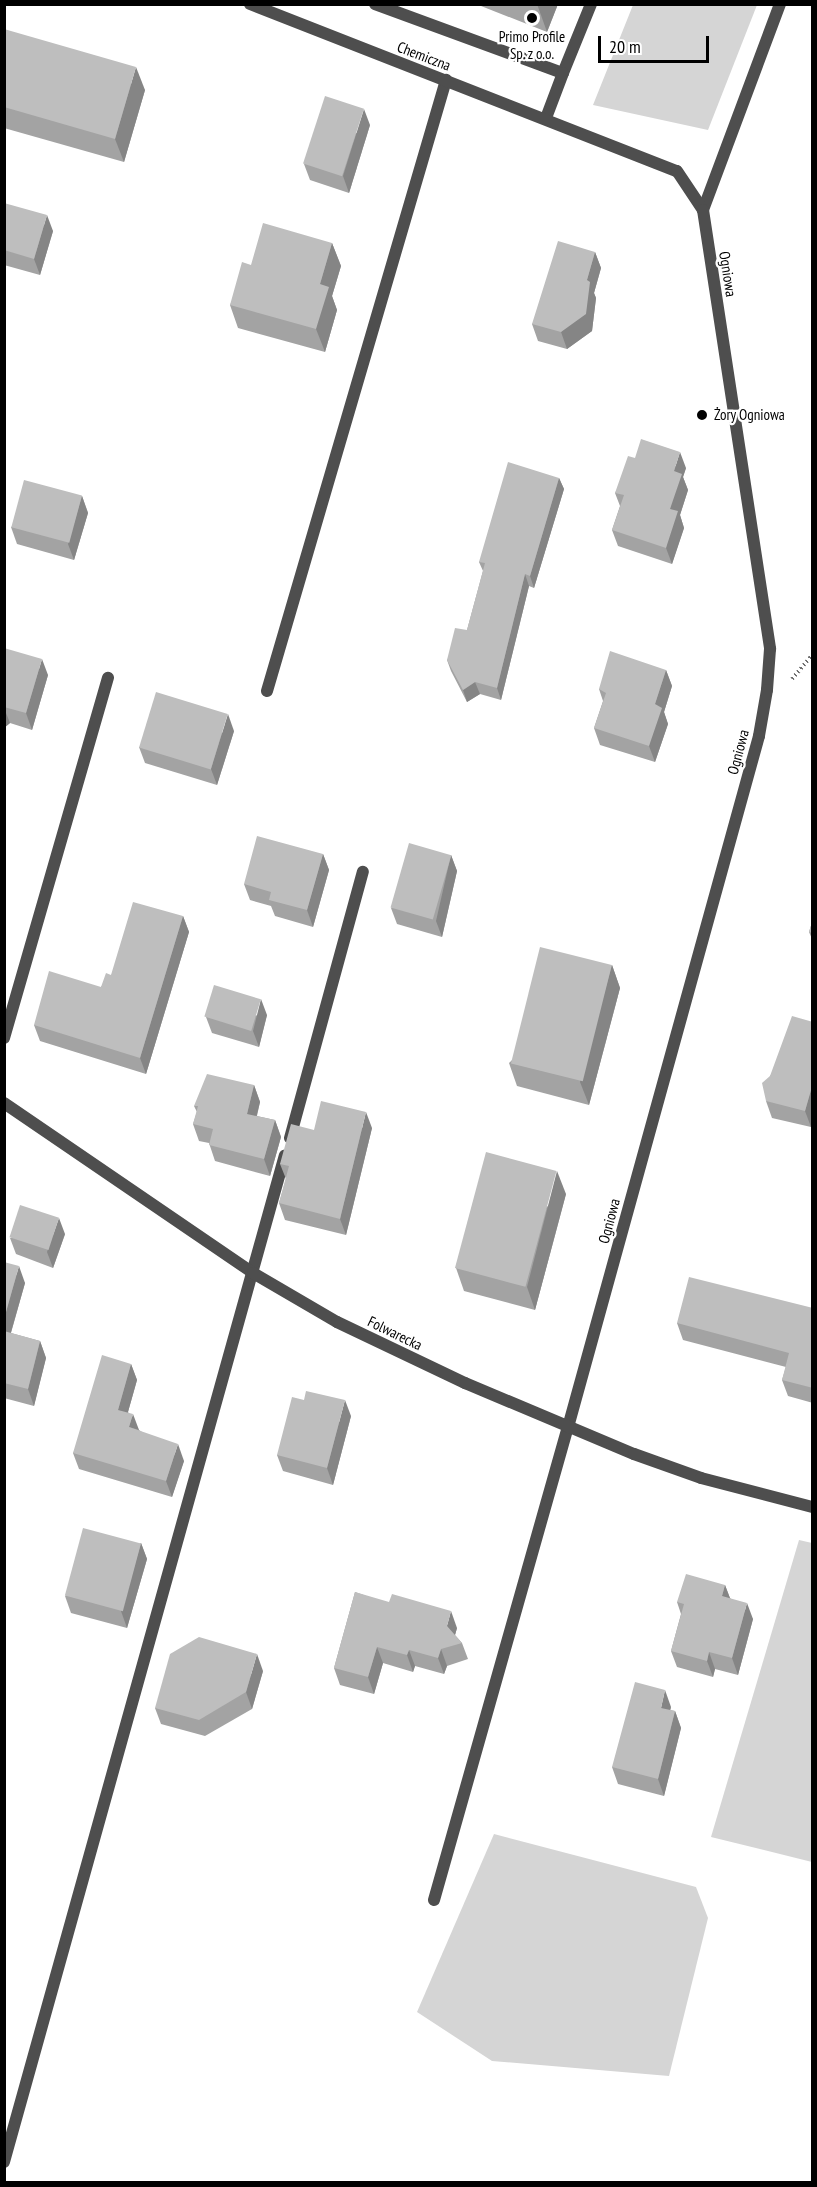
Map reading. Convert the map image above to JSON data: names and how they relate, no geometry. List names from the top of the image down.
{
  "streets": {
    "street": ["Chemiczna", "Ogniowa", "Folwarecka"]
  },
  "crossings": [
    ["Chemiczna", "Ogniowa"],
    ["Ogniowa", "Folwarecka"]
  ],
  "places": ["Primo Profile Sp. z o.o.", "Żory Ogniowa"],
  "scale_bar": "20 m"
}
